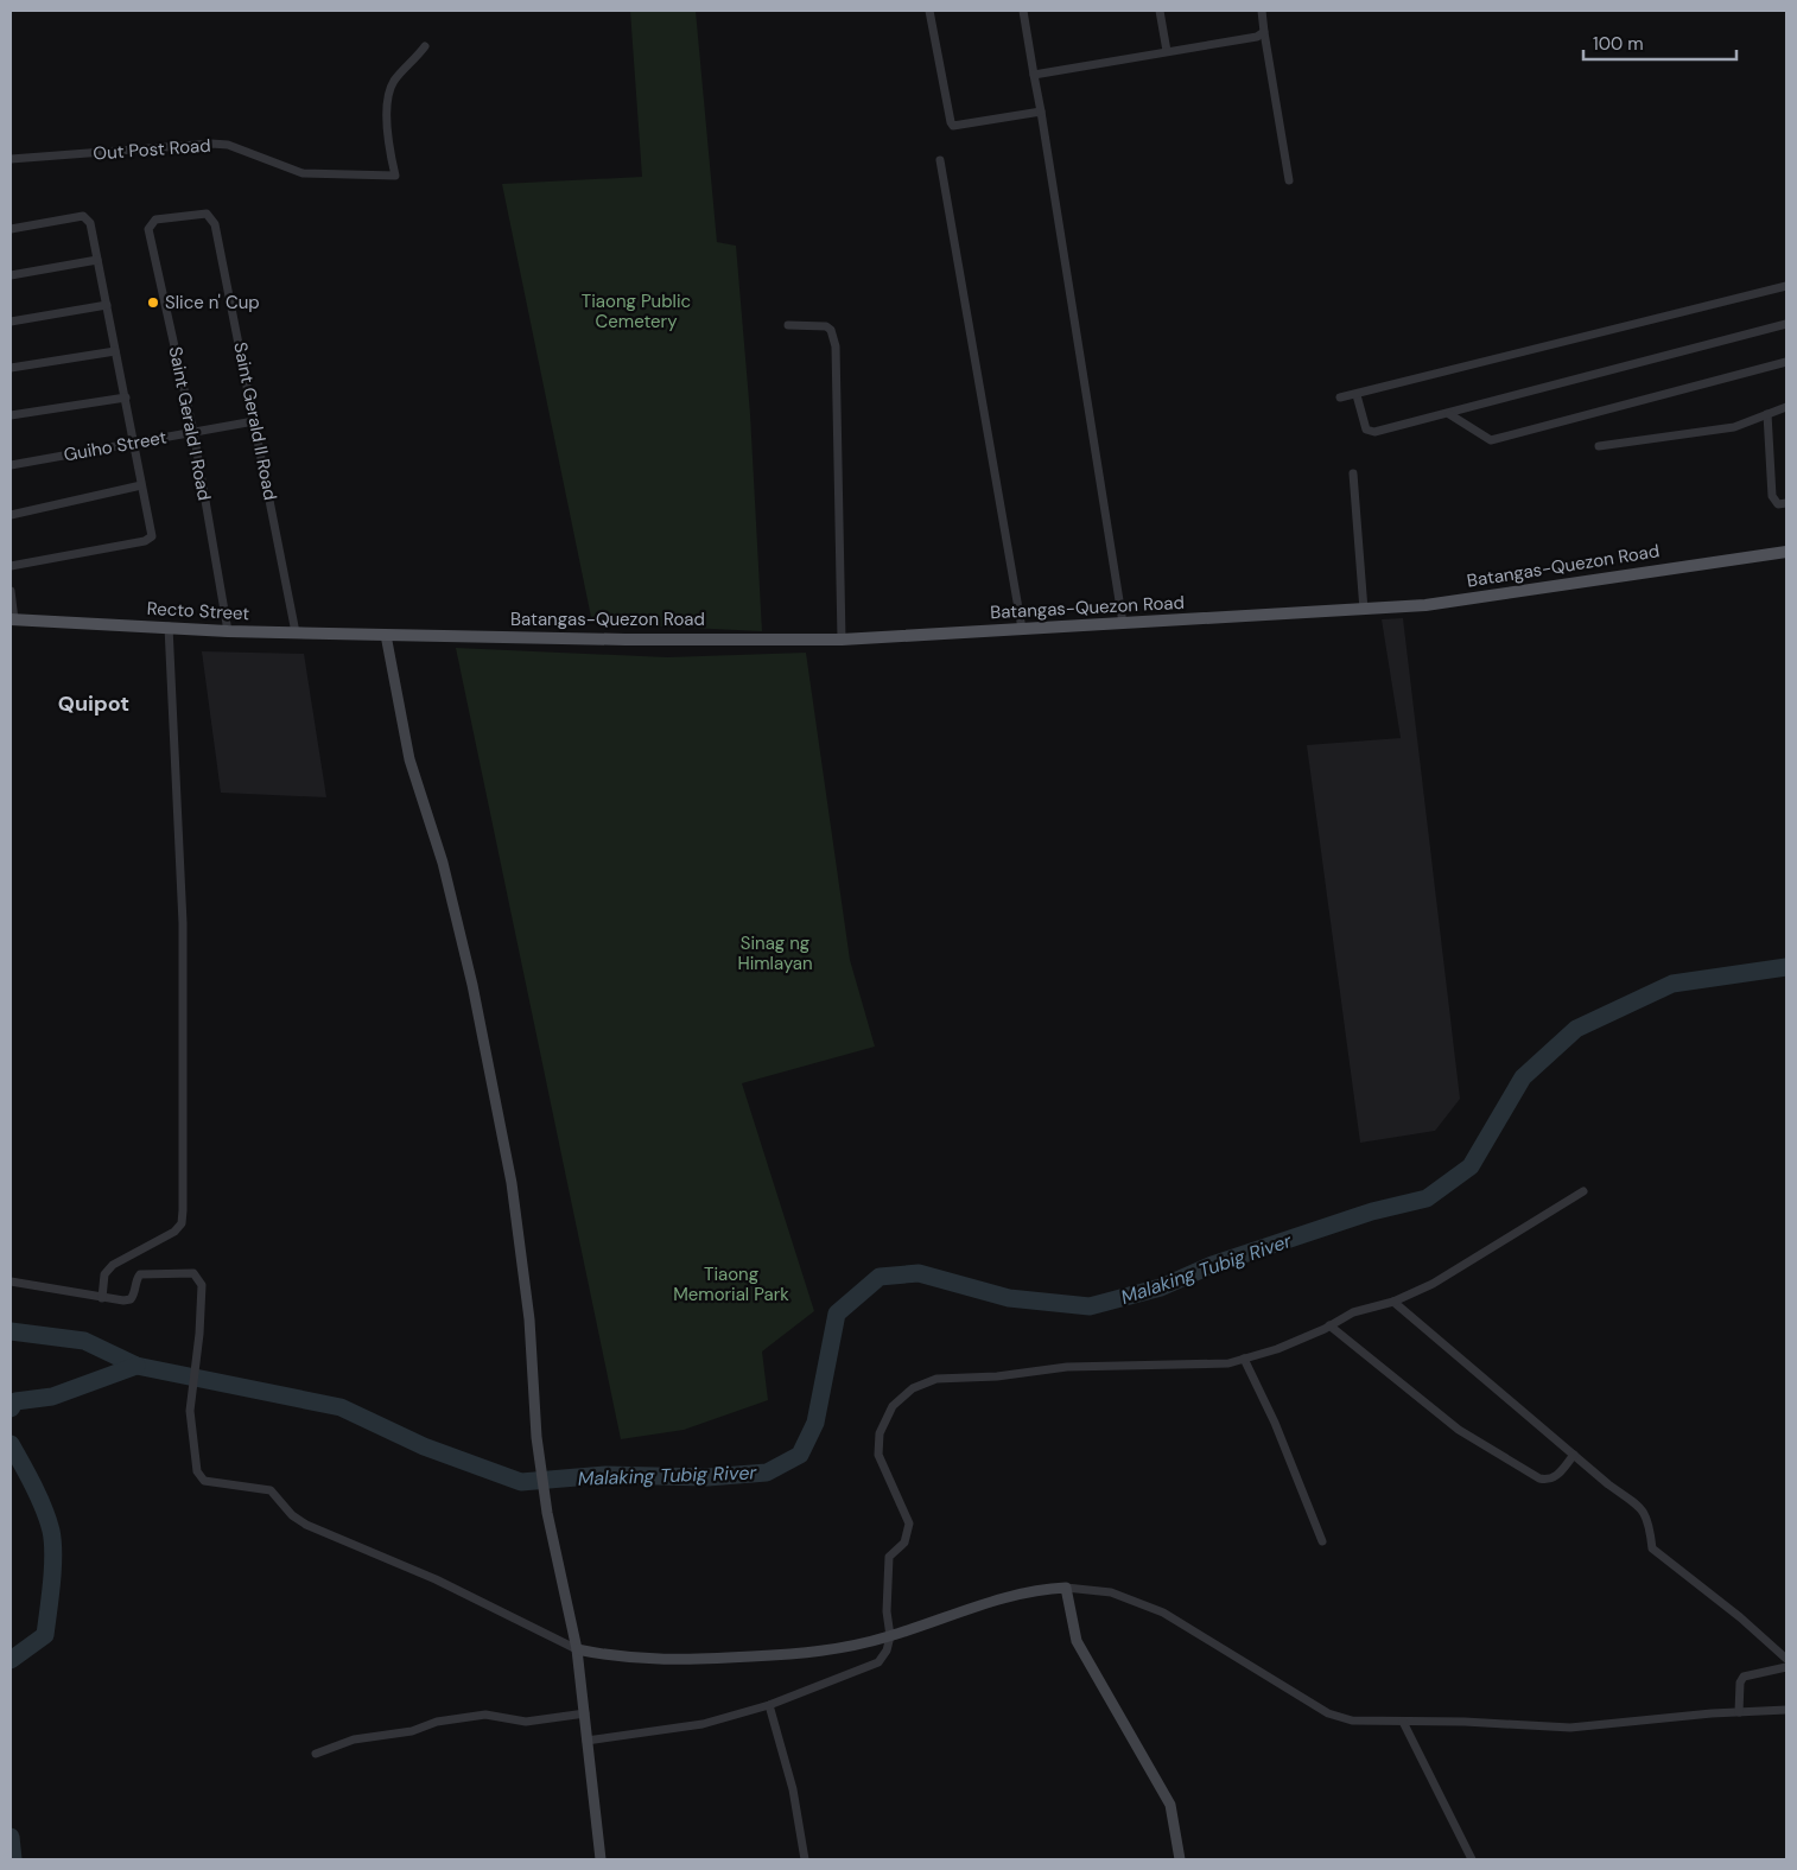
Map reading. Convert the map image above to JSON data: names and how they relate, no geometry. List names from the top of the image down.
{
  "streets": {
    "main road": ["Batangas-Quezon Road", "Recto Street"],
    "street": [
      "Out Post Road",
      "Saint Gerald II Road",
      "Saint Gerald I Road",
      "Guiho Street"
    ]
  },
  "crossings": [
    ["Saint Gerald II Road", "Saint Gerald I Road"],
    ["Saint Gerald II Road", "Guiho Street"],
    ["Saint Gerald II Road", "Recto Street"],
    ["Saint Gerald I Road", "Guiho Street"],
    ["Saint Gerald I Road", "Recto Street"],
    ["Batangas-Quezon Road", "Recto Street"]
  ],
  "districts": ["Quipot"],
  "water": ["Malaking Tubig River"],
  "parks": ["Tiaong Public Cemetery", "Sinag ng Himlayan", "Tiaong Memorial Park"],
  "places": ["Slice n' Cup"],
  "scale_bar": "100 m"
}
